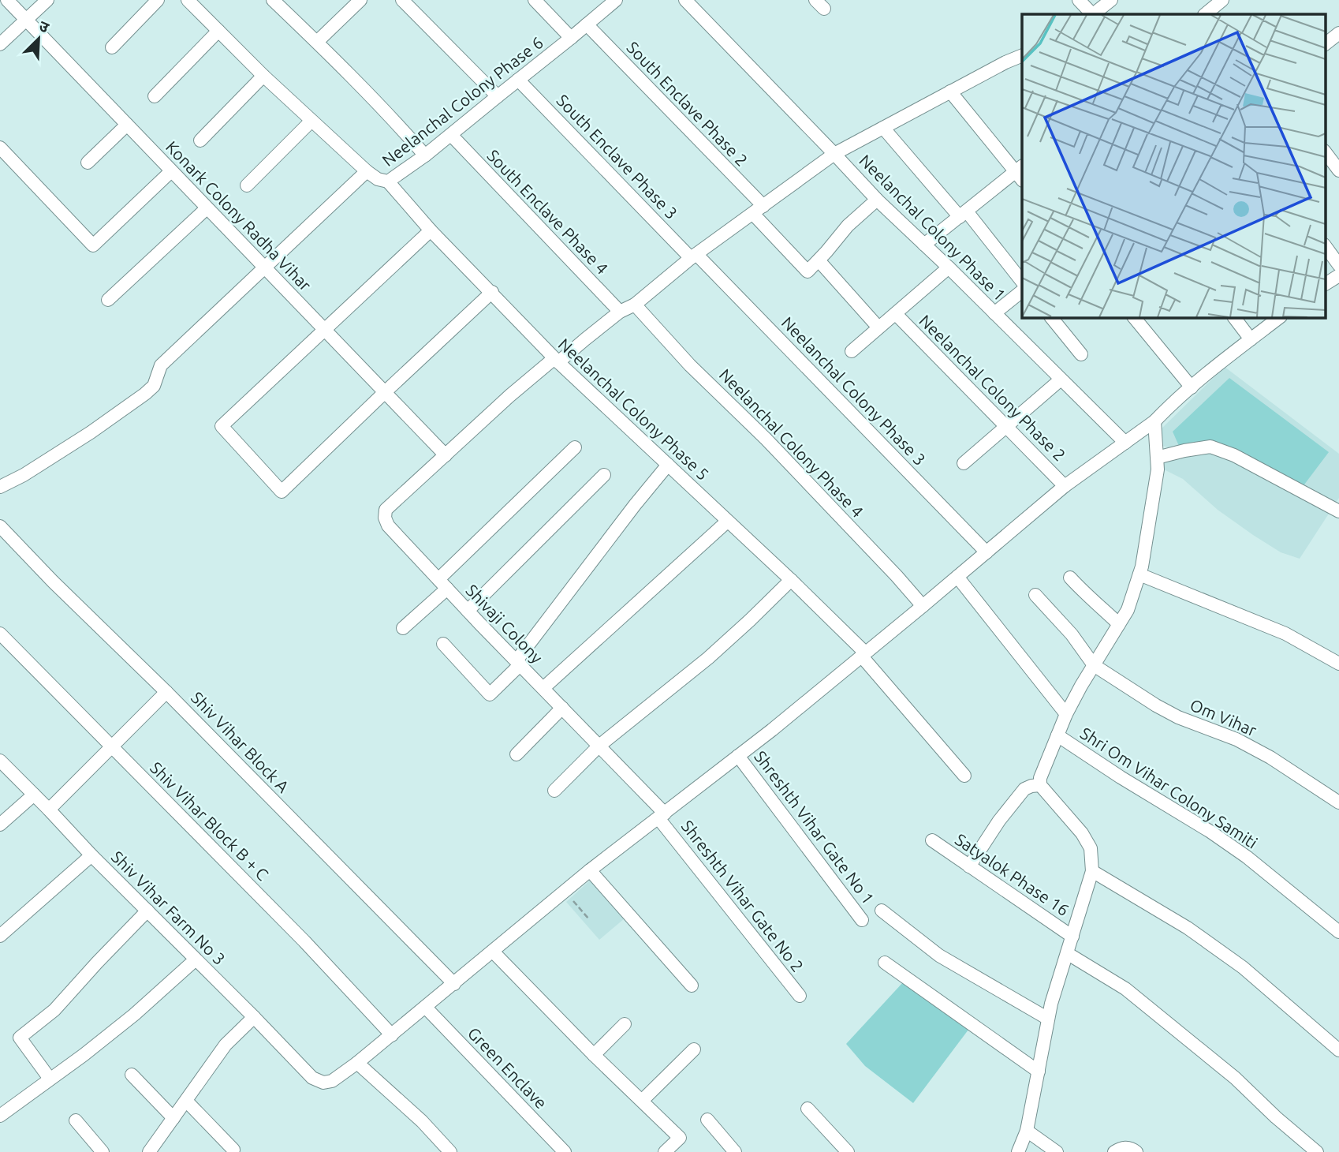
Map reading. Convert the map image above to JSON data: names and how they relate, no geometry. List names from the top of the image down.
{
  "streets": {
    "street": [
      "Neelanchal Colony Phase 6",
      "South Enclave Phase 2",
      "South Enclave Phase 3",
      "South Enclave Phase 4",
      "Konark Colony Radha Vihar",
      "Neelanchal Colony Phase 1",
      "Neelanchal Colony Phase 2",
      "Neelanchal Colony Phase 3",
      "Neelanchal Colony Phase 5",
      "Neelanchal Colony Phase 4",
      "Shivaji Colony",
      "Om Vihar",
      "Shiv Vihar Block A",
      "Shri Om Vihar Colony Samiti",
      "Shiv Vihar Block B + C",
      "Shreshth Vihar Gate No 1",
      "Satyalok Phase 16",
      "Shreshth Vihar Gate No 2",
      "Shiv Vihar Farm No 3",
      "Green Enclave"
    ]
  },
  "crossings": [
    ["Neelanchal Colony Phase 6", "South Enclave Phase 2"],
    ["Neelanchal Colony Phase 6", "South Enclave Phase 3"],
    ["Neelanchal Colony Phase 6", "South Enclave Phase 4"],
    ["Neelanchal Colony Phase 6", "Konark Colony Radha Vihar"],
    ["Neelanchal Colony Phase 6", "Neelanchal Colony Phase 5"],
    ["South Enclave Phase 2", "Shivaji Colony"],
    ["South Enclave Phase 3", "Neelanchal Colony Phase 3"],
    ["South Enclave Phase 3", "Shivaji Colony"],
    ["South Enclave Phase 4", "Shivaji Colony"],
    ["Konark Colony Radha Vihar", "Shivaji Colony"],
    ["Neelanchal Colony Phase 1", "Shivaji Colony"],
    ["Neelanchal Colony Phase 3", "Shivaji Colony"],
    ["Neelanchal Colony Phase 5", "Shivaji Colony"],
    ["Neelanchal Colony Phase 4", "Shivaji Colony"],
    ["Shivaji Colony", "Shreshth Vihar Gate No 2"]
  ],
  "north": "top right"
}
